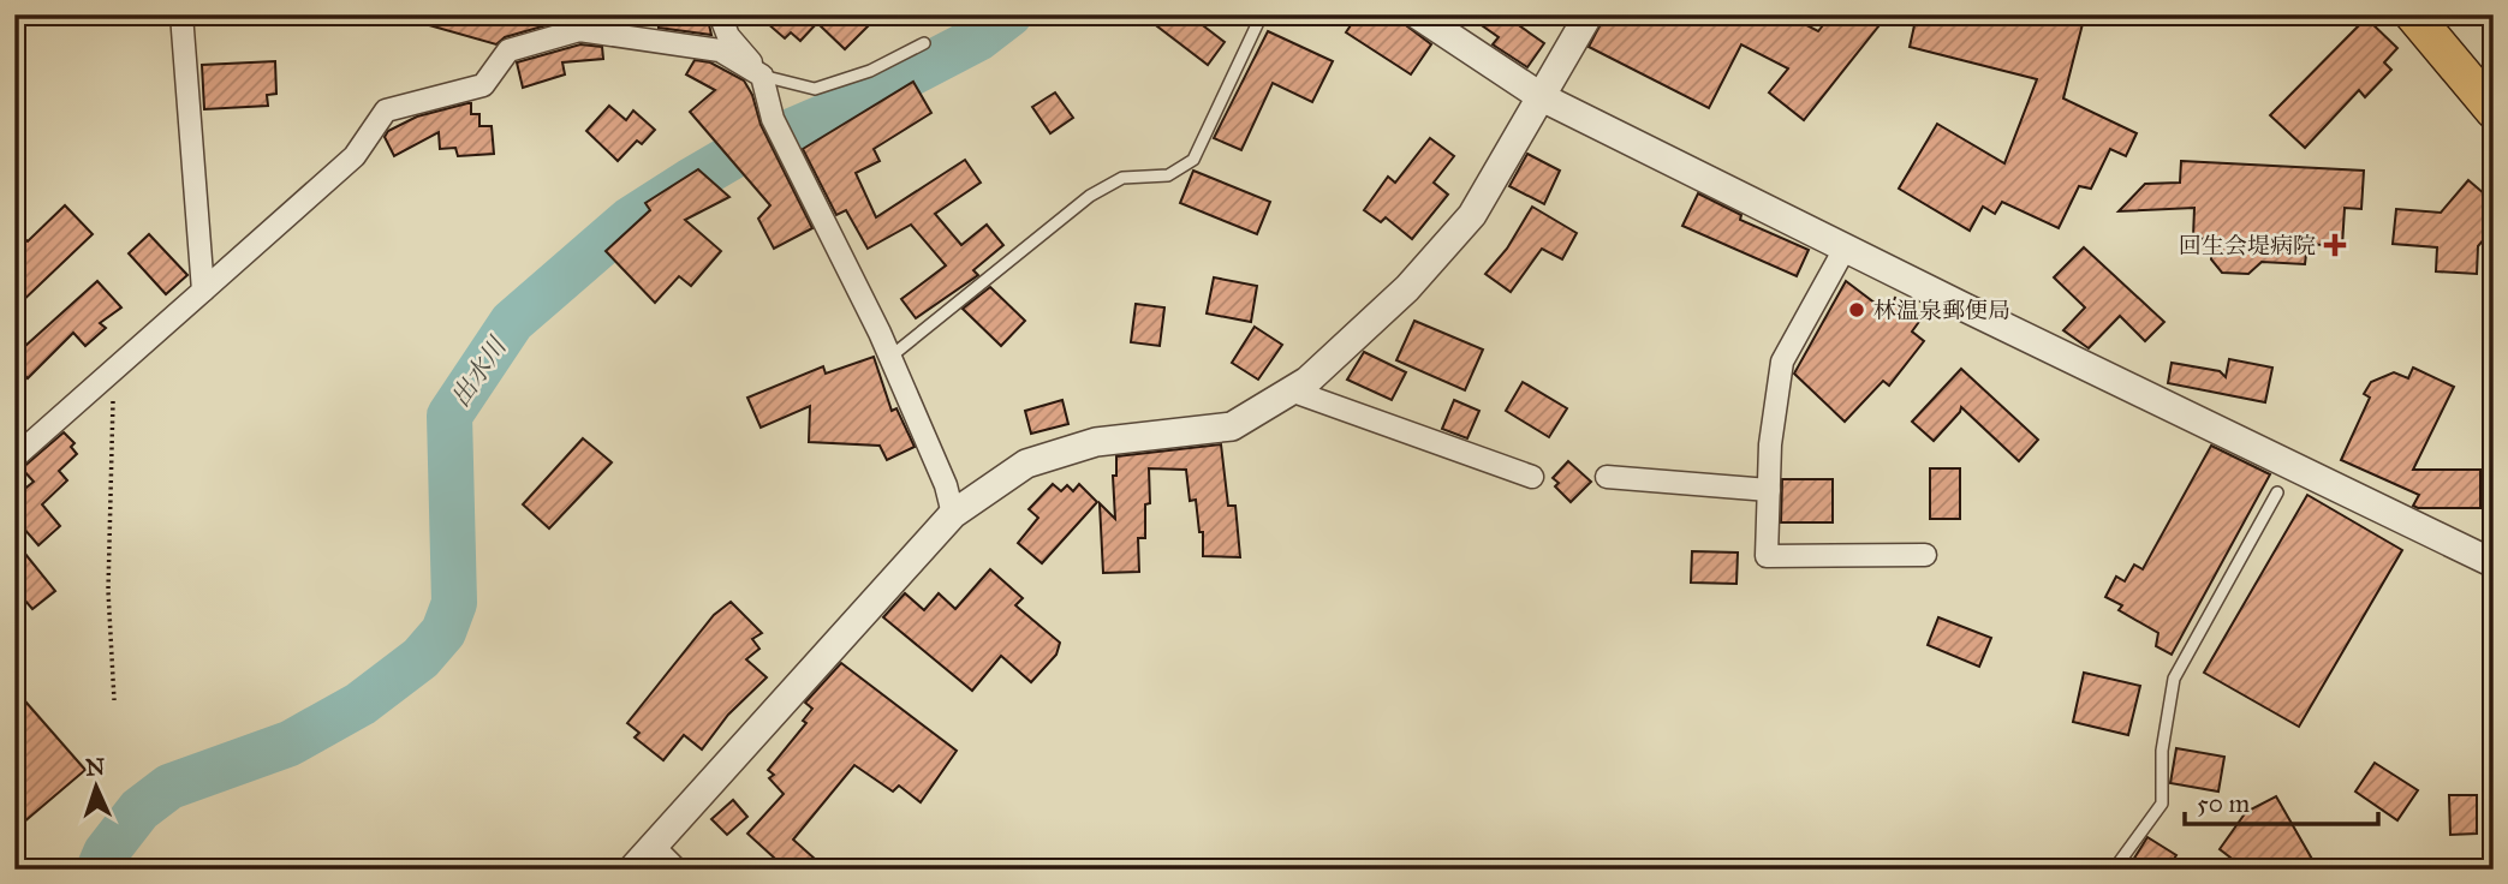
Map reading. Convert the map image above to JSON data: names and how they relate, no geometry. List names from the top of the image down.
{
  "water": ["出水川"],
  "places": {
    "health": ["回生会堤病院"],
    "other": ["林温泉郵便局"]
  },
  "scale_bar": "50 m",
  "north": "top"
}
